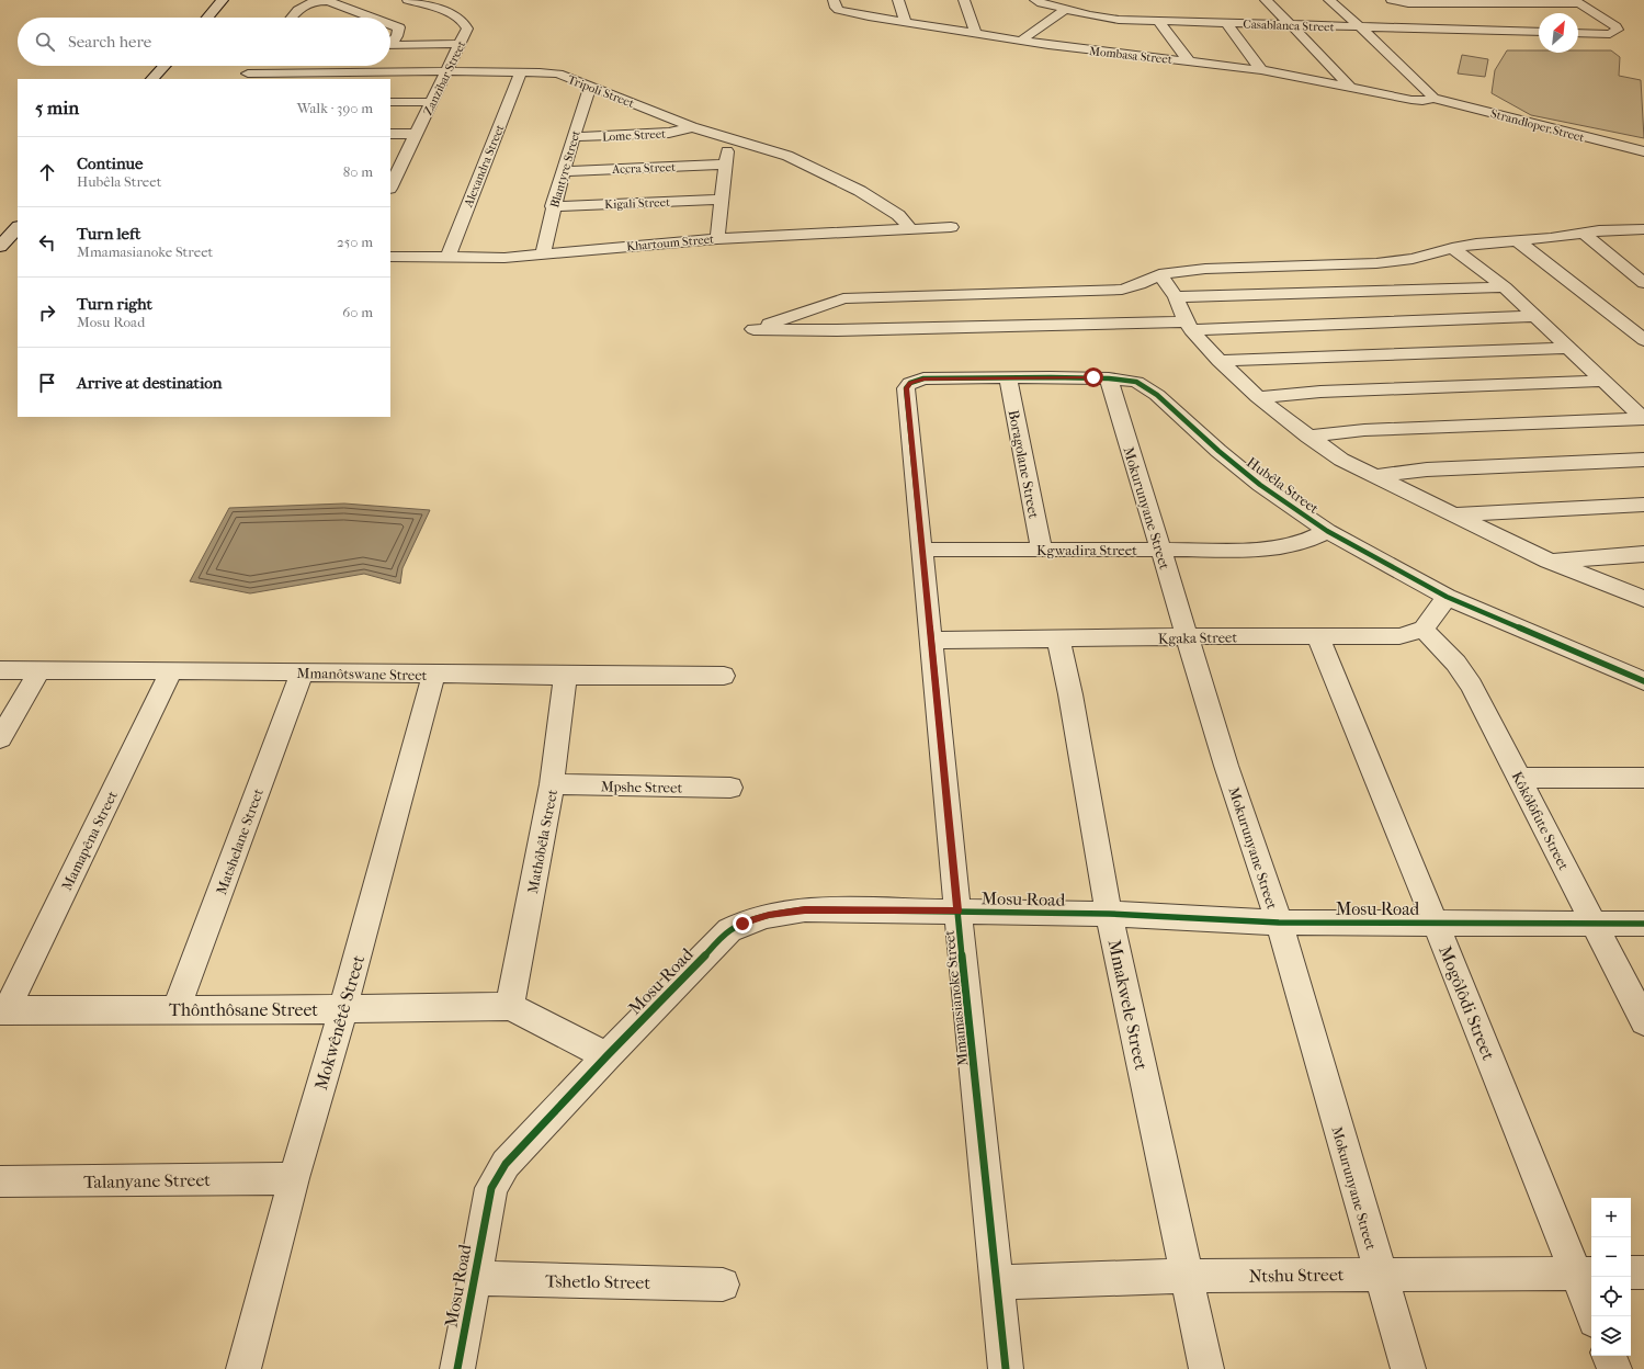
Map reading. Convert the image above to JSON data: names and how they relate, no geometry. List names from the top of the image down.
{
  "streets": {
    "street": [
      "Casablanca Street",
      "Mombasa Street",
      "Zanzibar Street",
      "Tripoli Street",
      "Strandloper Street",
      "Lome Street",
      "Alexandra Street",
      "Accra Street",
      "Blantyre Street",
      "Kigali Street",
      "Khartoum Street",
      "Boragolane Street",
      "Hubêla Street",
      "Mokurunyane Street",
      "Kgwadira Street",
      "Kgaka Street",
      "Mmanôtswane Street",
      "Mpshe Street",
      "Kôkôlôfute Street",
      "Mamapêna Street",
      "Matshelane Street",
      "Mathôbêla Street",
      "Mosu Road",
      "Mmamasianoke Street",
      "Mogôlôdi Street",
      "Mmakwele Street",
      "Thônthôsane Street",
      "Mokwênêtê Street",
      "Talanyane Street",
      "Ntshu Street",
      "Tshetlo Street"
    ]
  },
  "crossings": [
    ["Casablanca Street", "Strandloper Street"],
    ["Mombasa Street", "Strandloper Street"],
    ["Zanzibar Street", "Tripoli Street"],
    ["Tripoli Street", "Lome Street"],
    ["Tripoli Street", "Alexandra Street"],
    ["Tripoli Street", "Blantyre Street"],
    ["Tripoli Street", "Khartoum Street"],
    ["Lome Street", "Blantyre Street"],
    ["Alexandra Street", "Khartoum Street"],
    ["Accra Street", "Blantyre Street"],
    ["Blantyre Street", "Kigali Street"],
    ["Blantyre Street", "Khartoum Street"],
    ["Boragolane Street", "Hubêla Street"],
    ["Boragolane Street", "Kgwadira Street"],
    ["Hubêla Street", "Mokurunyane Street"],
    ["Hubêla Street", "Kgwadira Street"],
    ["Hubêla Street", "Mmamasianoke Street"],
    ["Mokurunyane Street", "Kgwadira Street"],
    ["Mokurunyane Street", "Kgaka Street"],
    ["Mokurunyane Street", "Mosu Road"],
    ["Mokurunyane Street", "Ntshu Street"],
    ["Kgwadira Street", "Mmamasianoke Street"],
    ["Kgaka Street", "Kôkôlôfute Street"],
    ["Kgaka Street", "Mmamasianoke Street"],
    ["Kgaka Street", "Mogôlôdi Street"],
    ["Kgaka Street", "Mmakwele Street"],
    ["Mmanôtswane Street", "Mamapêna Street"],
    ["Mmanôtswane Street", "Matshelane Street"],
    ["Mmanôtswane Street", "Mathôbêla Street"],
    ["Mmanôtswane Street", "Mokwênêtê Street"],
    ["Mpshe Street", "Mathôbêla Street"],
    ["Kôkôlôfute Street", "Mosu Road"],
    ["Mamapêna Street", "Thônthôsane Street"],
    ["Matshelane Street", "Thônthôsane Street"],
    ["Mathôbêla Street", "Thônthôsane Street"],
    ["Mosu Road", "Mmamasianoke Street"],
    ["Mosu Road", "Mogôlôdi Street"],
    ["Mosu Road", "Mmakwele Street"],
    ["Mosu Road", "Thônthôsane Street"],
    ["Mosu Road", "Tshetlo Street"],
    ["Mmamasianoke Street", "Ntshu Street"],
    ["Mogôlôdi Street", "Ntshu Street"],
    ["Mmakwele Street", "Ntshu Street"],
    ["Thônthôsane Street", "Mokwênêtê Street"],
    ["Mokwênêtê Street", "Talanyane Street"]
  ],
  "north": "top right",
  "page": {
    "search": "Search here",
    "heading": ["5 min", "Walk · 390 m"],
    "list": [
      ["Continue", "Hubêla Street", "80 m"],
      ["Turn left", "Mmamasianoke Street", "250 m"],
      ["Turn right", "Mosu Road", "60 m"],
      "Arrive at destination"
    ],
    "map_buttons": ["+", "−"]
  }
}
